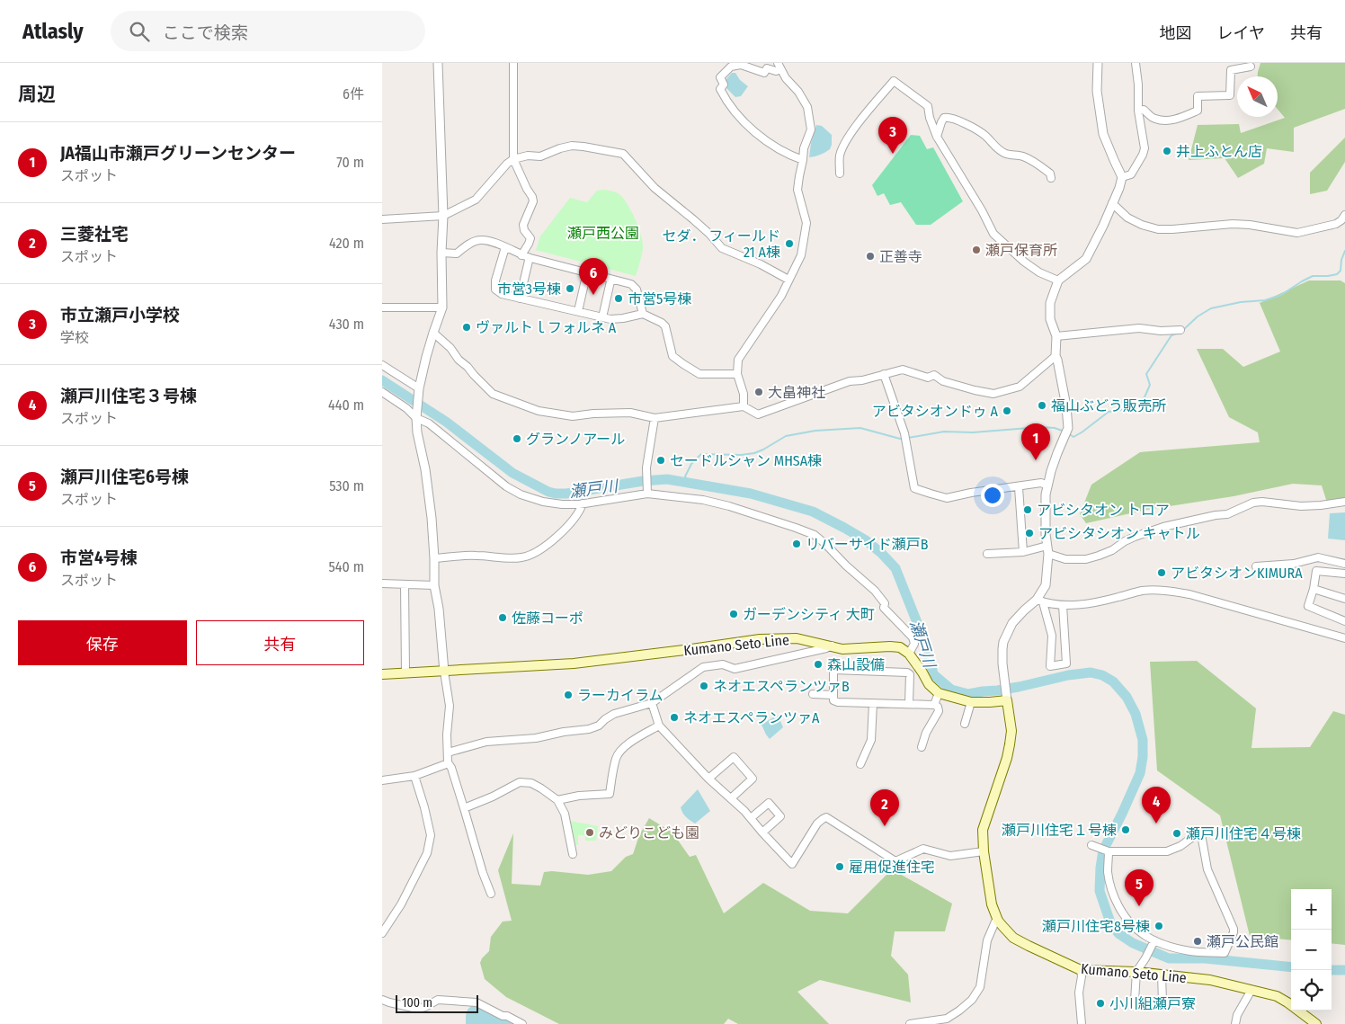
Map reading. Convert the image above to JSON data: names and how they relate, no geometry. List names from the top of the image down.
{
  "streets": {
    "main road": ["Kumano Seto Line"]
  },
  "water": ["瀬戸川"],
  "parks": ["瀬戸西公園"],
  "places": [
    "井上ふとん店",
    "セダ． フィールド 21 A棟",
    "瀬戸保育所",
    "正善寺",
    "市営3号棟",
    "市営5号棟",
    "ヴァルトｌフォルネ A",
    "大畠神社",
    "福山ぶどう販売所",
    "アビタシオンドゥ A",
    "グランノアール",
    "セードルシャン MHSA棟",
    "アビシタオン トロア",
    "アビシタシオン キャトル",
    "リバーサイド瀬戸B",
    "アビタシオンKIMURA",
    "ガーデンシティ 大町",
    "佐藤コーポ",
    "森山設備",
    "ネオエスペランツァB",
    "ラーカイラム",
    "ネオエスペランツァA",
    "瀬戸川住宅１号棟",
    "みどりこども園",
    "瀬戸川住宅４号棟",
    "雇用促進住宅",
    "瀬戸川住宅8号棟",
    "瀬戸公民館",
    "小川組瀬戸寮"
  ],
  "scale_bar": "100 m",
  "north": "top left",
  "page": {
    "header": "Atlasly",
    "search": "ここで検索",
    "nav": ["地図", "レイヤ", "共有"],
    "heading": ["周辺", "6件"],
    "pins": [
      "3",
      "6",
      "1",
      "4",
      "2",
      "5"
    ],
    "list": [
      {
        "mark": "1",
        "name": "JA福山市瀬戸グリーンセンター",
        "note": "スポット",
        "value": "70 m"
      },
      {
        "mark": "2",
        "name": "三菱社宅",
        "note": "スポット",
        "value": "420 m"
      },
      {
        "mark": "3",
        "name": "市立瀬戸小学校",
        "note": "学校",
        "value": "430 m"
      },
      {
        "mark": "4",
        "name": "瀬戸川住宅３号棟",
        "note": "スポット",
        "value": "440 m"
      },
      {
        "mark": "5",
        "name": "瀬戸川住宅6号棟",
        "note": "スポット",
        "value": "530 m"
      },
      {
        "mark": "6",
        "name": "市営4号棟",
        "note": "スポット",
        "value": "540 m"
      }
    ],
    "buttons": ["保存", "共有"],
    "map_buttons": ["+", "−"],
    "scale": "100 m"
  }
}
